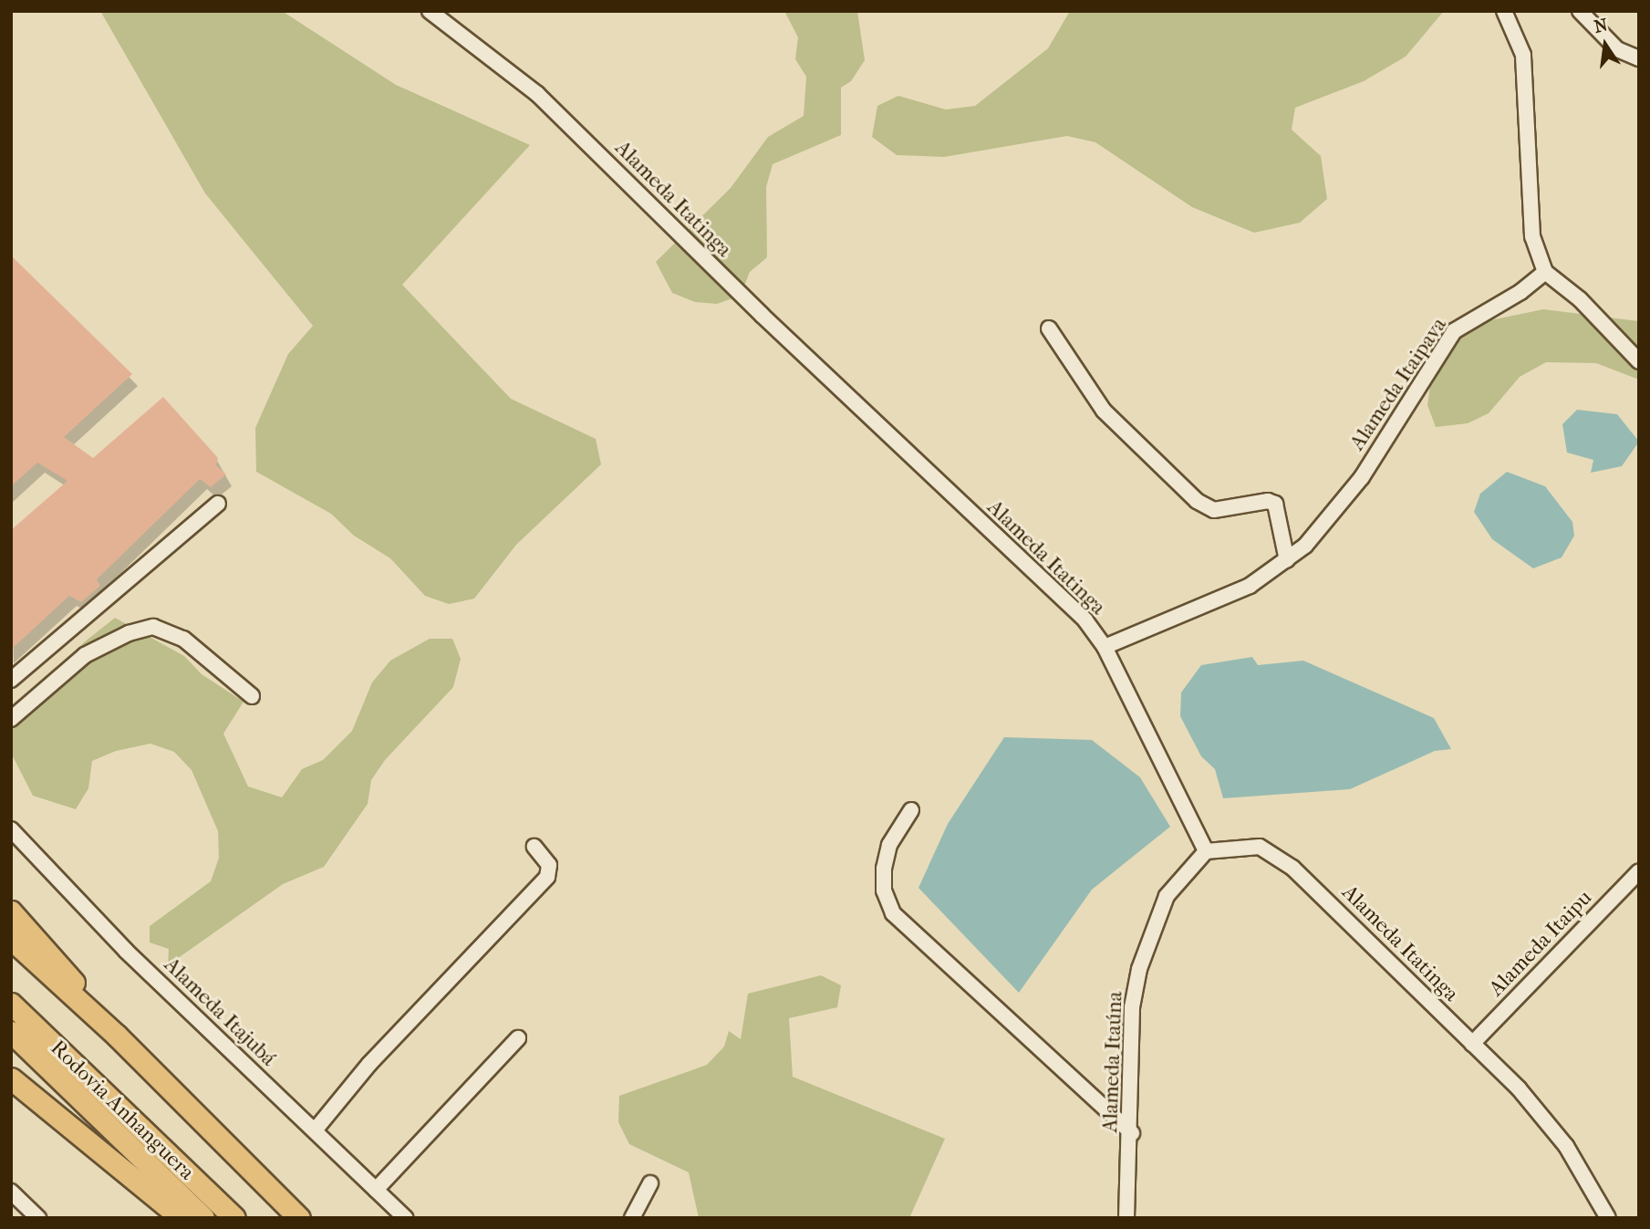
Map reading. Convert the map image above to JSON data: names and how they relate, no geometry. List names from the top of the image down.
{
  "streets": {
    "highway": ["Rodovia Anhanguera"],
    "street": [
      "Alameda Itatinga",
      "Alameda Itaipava",
      "Alameda Itaipu",
      "Alameda Itajubá",
      "Alameda Itaúna"
    ]
  },
  "crossings": [
    ["Alameda Itatinga", "Alameda Itaipava"],
    ["Alameda Itatinga", "Alameda Itaipu"],
    ["Alameda Itatinga", "Alameda Itaúna"]
  ],
  "north": "top"
}
